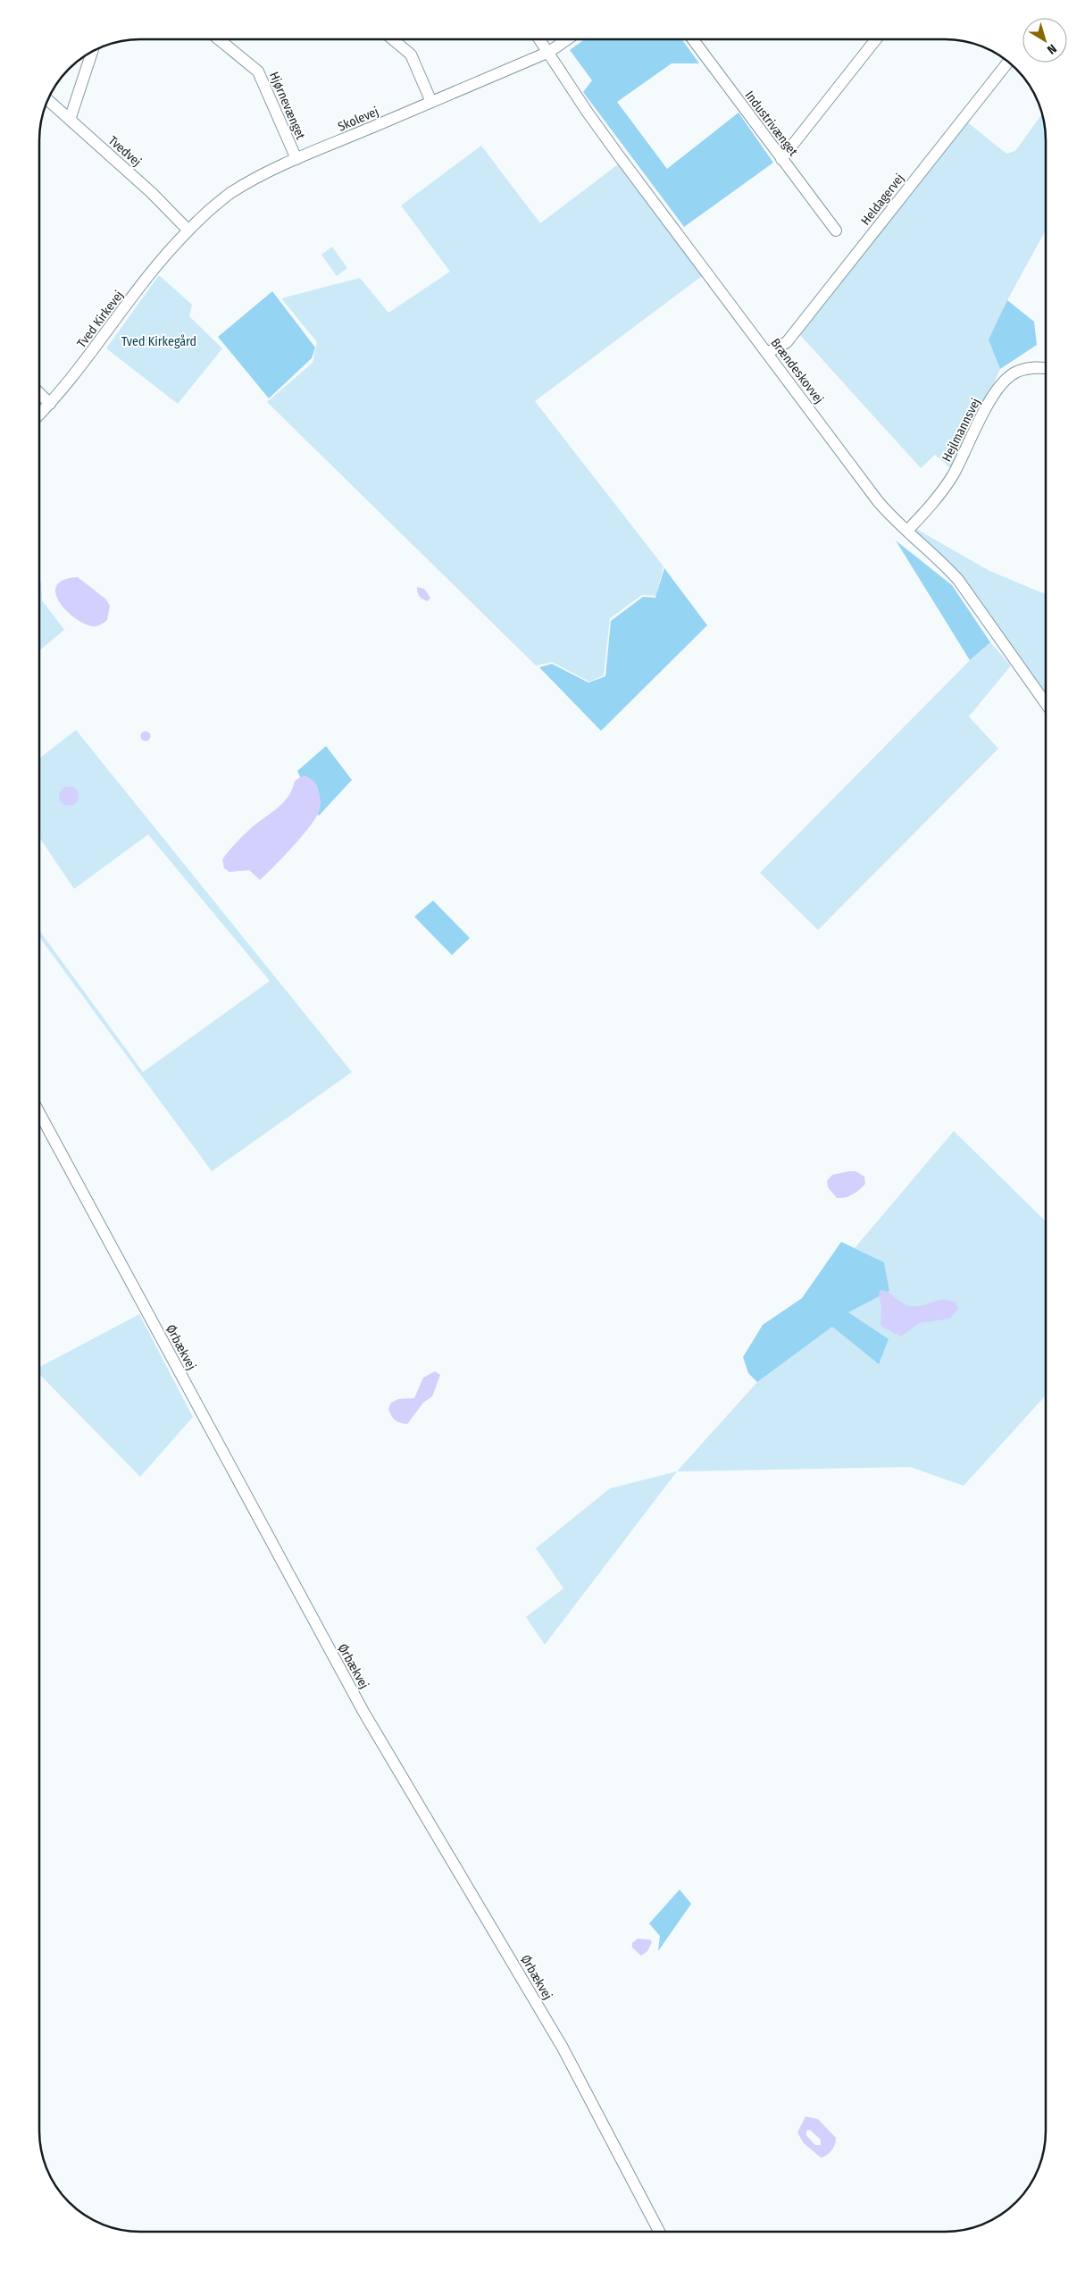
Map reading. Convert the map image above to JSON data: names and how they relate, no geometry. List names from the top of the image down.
{
  "streets": {
    "street": [
      "Hjørnevænget",
      "Skolevej",
      "Industrivænget",
      "Tvedvej",
      "Heldagervej",
      "Tved Kirkevej",
      "Brændeskovvej",
      "Hejlmannsvej",
      "Ørbækvej"
    ]
  },
  "crossings": [
    ["Hjørnevænget", "Skolevej"],
    ["Skolevej", "Tvedvej"],
    ["Skolevej", "Tved Kirkevej"],
    ["Skolevej", "Brændeskovvej"],
    ["Tvedvej", "Tved Kirkevej"],
    ["Heldagervej", "Brændeskovvej"],
    ["Brændeskovvej", "Hejlmannsvej"]
  ],
  "parks": ["Tved Kirkegård"],
  "north": "bottom right"
}
